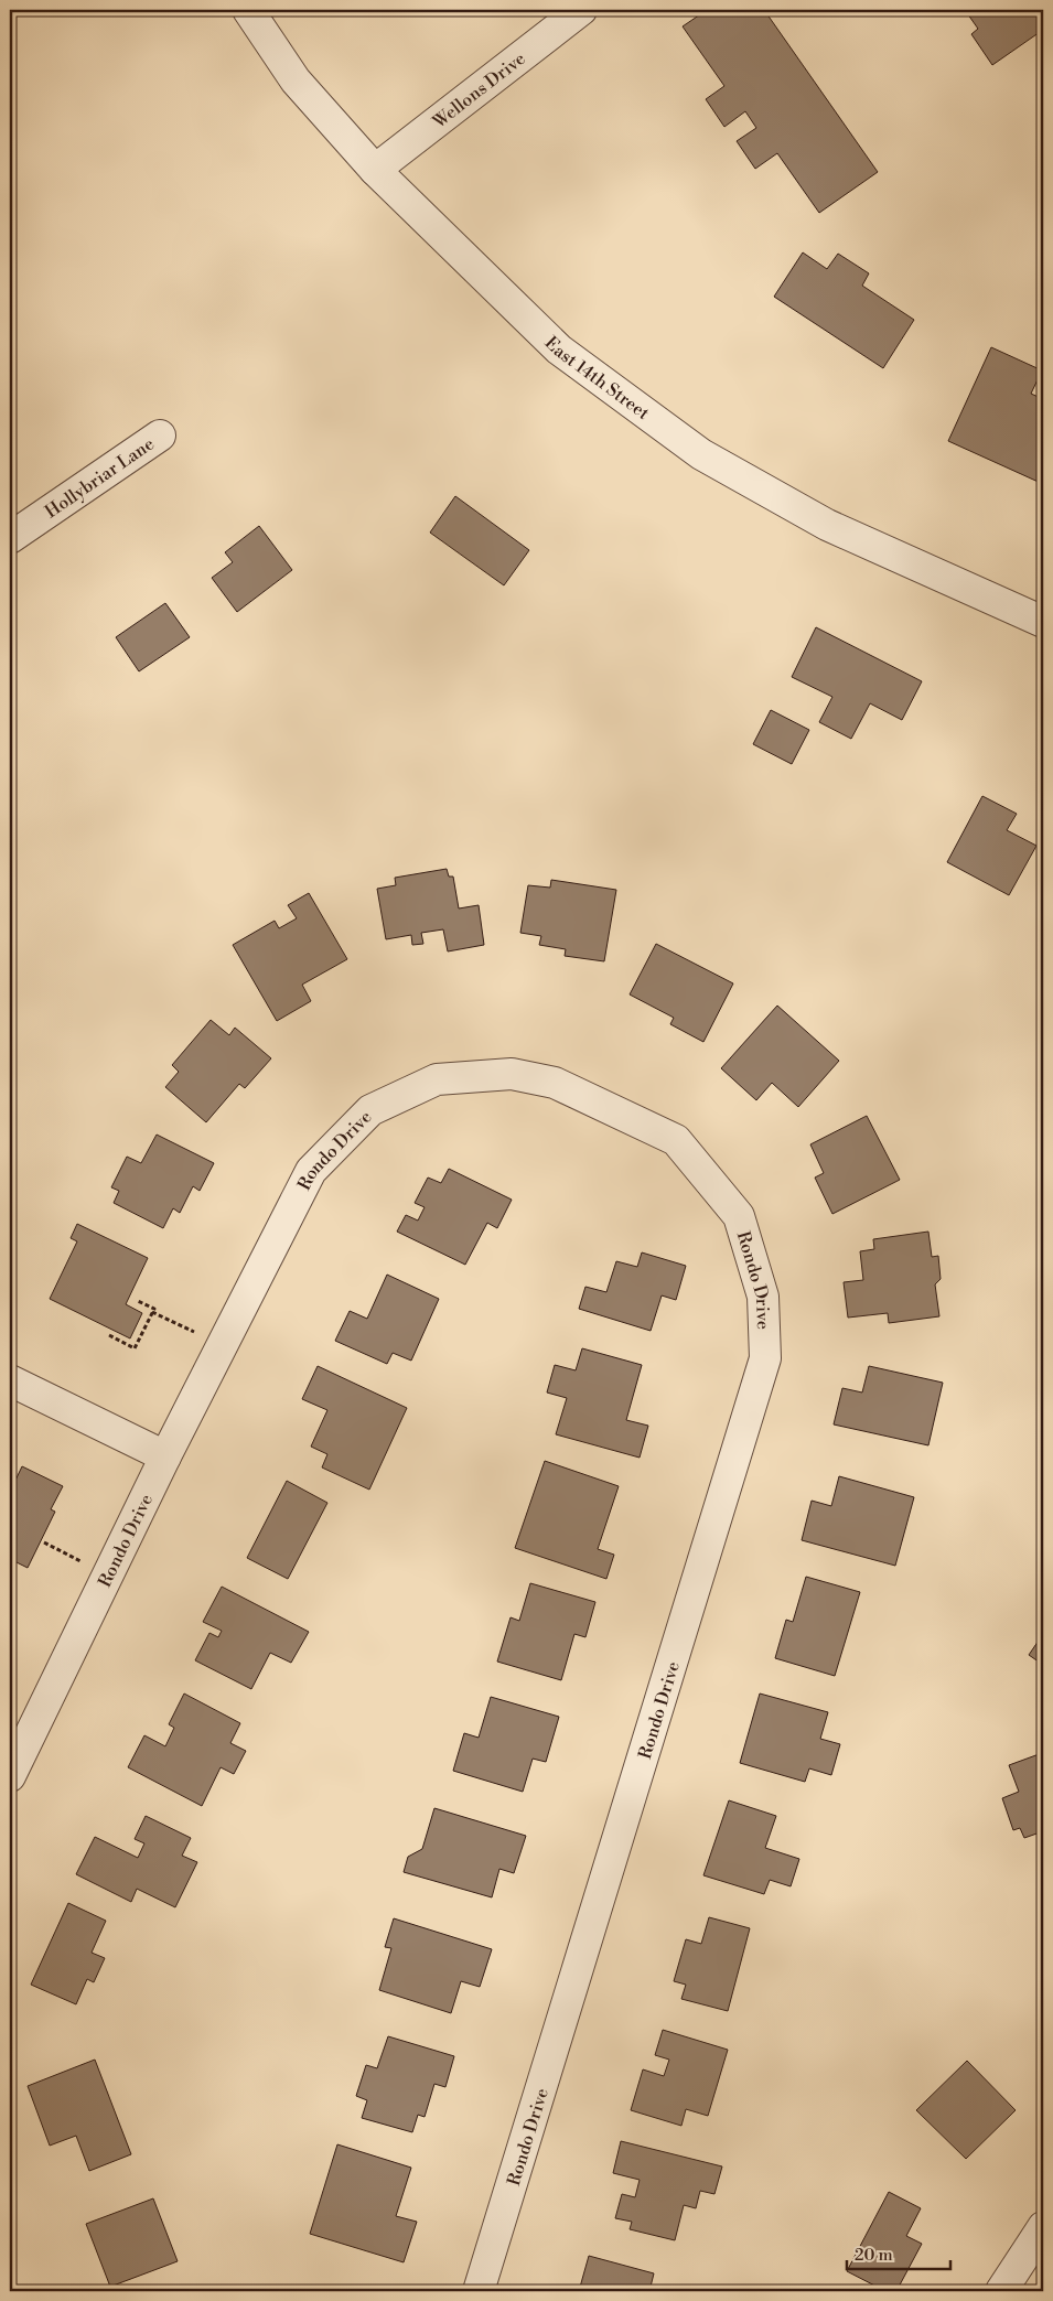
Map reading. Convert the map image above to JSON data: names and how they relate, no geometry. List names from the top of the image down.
{
  "streets": {
    "street": [
      "Wellons Drive",
      "East 14th Street",
      "Hollybriar Lane",
      "Rondo Drive"
    ]
  },
  "crossings": [
    ["Wellons Drive", "East 14th Street"]
  ],
  "scale_bar": "20 m"
}
